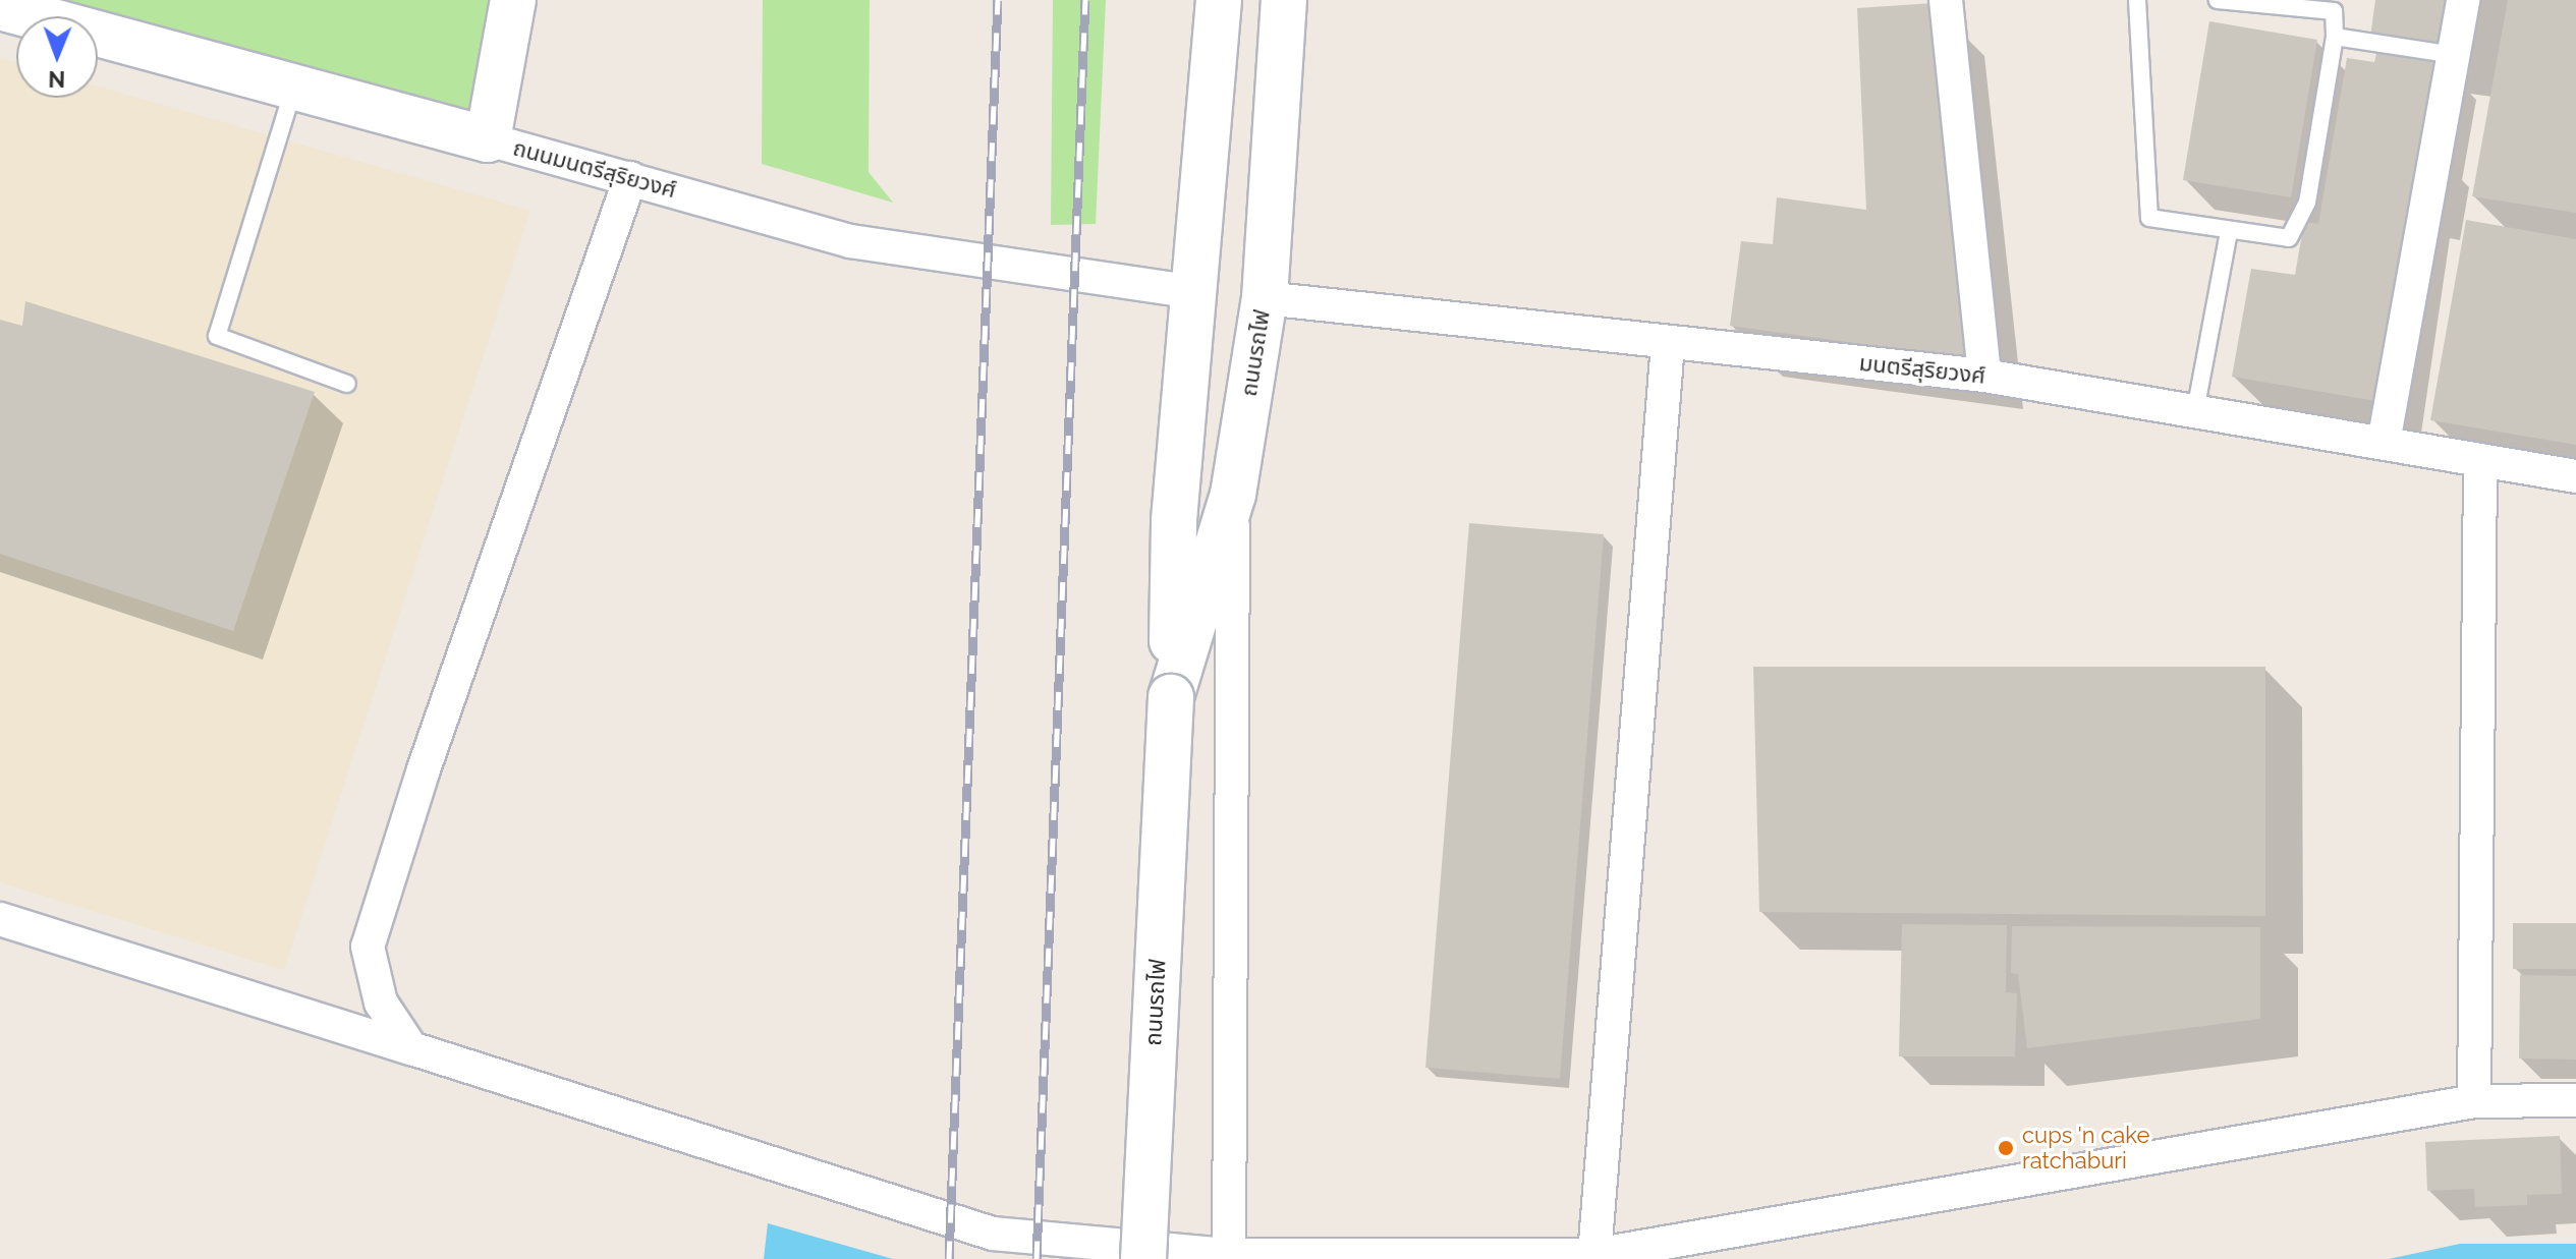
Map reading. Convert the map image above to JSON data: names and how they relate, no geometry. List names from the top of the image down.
{
  "streets": {
    "main road": ["ถนนมนตรีสุริยวงศ์", "ถนนรถไฟ"],
    "street": ["มนตรีสุริยวงศ์"]
  },
  "crossings": [
    ["ถนนมนตรีสุริยวงศ์", "ถนนรถไฟ"],
    ["ถนนรถไฟ", "มนตรีสุริยวงศ์"]
  ],
  "places": ["cups 'n cake ratchaburi"],
  "north": "bottom"
}
